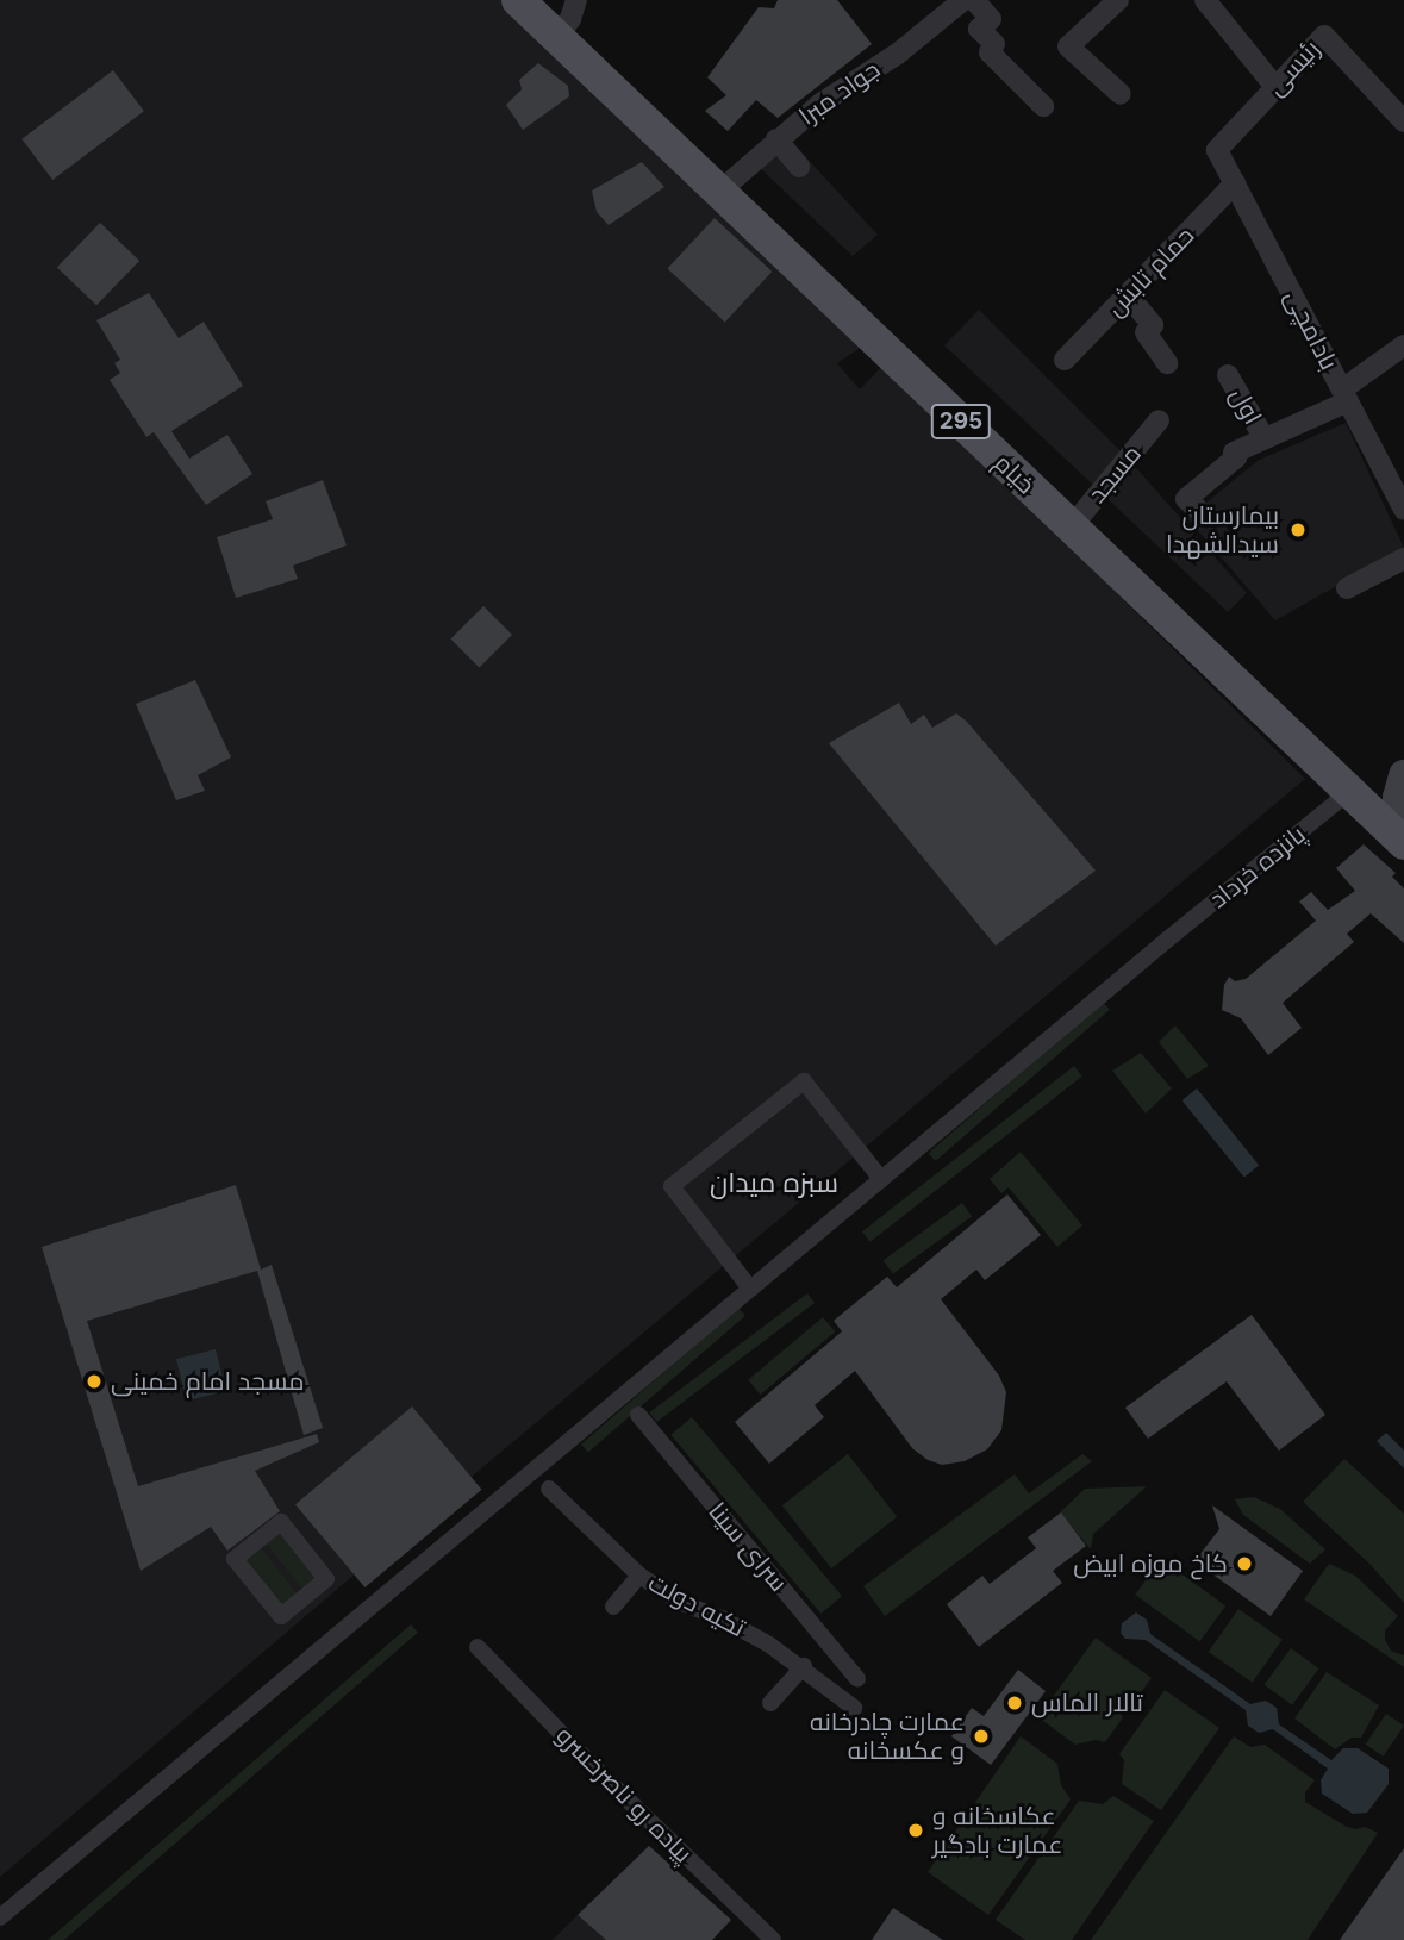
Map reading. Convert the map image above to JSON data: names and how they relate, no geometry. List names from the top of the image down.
{
  "streets": {
    "main road": ["295", "خیام"],
    "street": [
      "رئیسی",
      "جواد مبرا",
      "حمام تابش",
      "بادامچی",
      "اول",
      "مسجد",
      "پانزده خرداد",
      "سرای سینا",
      "تکیه دولت",
      "پیاده رو ناصرخسرو"
    ]
  },
  "crossings": [
    ["رئیسی", "بادامچی"],
    ["جواد مبرا", "خیام"],
    ["حمام تابش", "بادامچی"],
    ["خیام", "مسجد"],
    ["خیام", "پانزده خرداد"]
  ],
  "districts": ["سبزه میدان"],
  "places": [
    "بیمارستان سیدالشهدا",
    "مسجد امام خمینی",
    "کاخ موزه ابیض",
    "تالار الماس",
    "عمارت چادرخانه و عکسخانه",
    "عکاسخانه و عمارت بادگیر"
  ]
}
